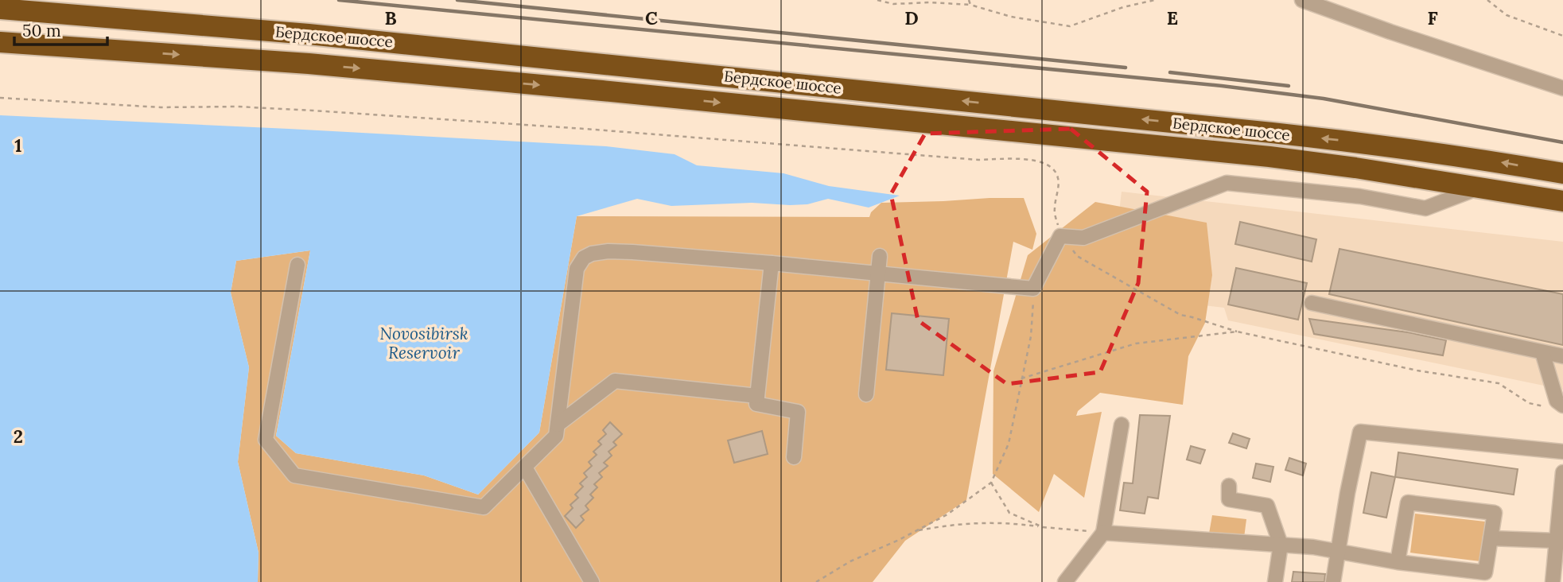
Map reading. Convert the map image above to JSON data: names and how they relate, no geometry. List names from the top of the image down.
{
  "streets": {
    "highway": ["Бердское шоссе"]
  },
  "water": ["Novosibirsk Reservoir"],
  "scale_bar": "50 m",
  "grid": {
    "columns": [
      "B",
      "C",
      "D",
      "E",
      "F"
    ],
    "rows": ["1", "2"]
  }
}
